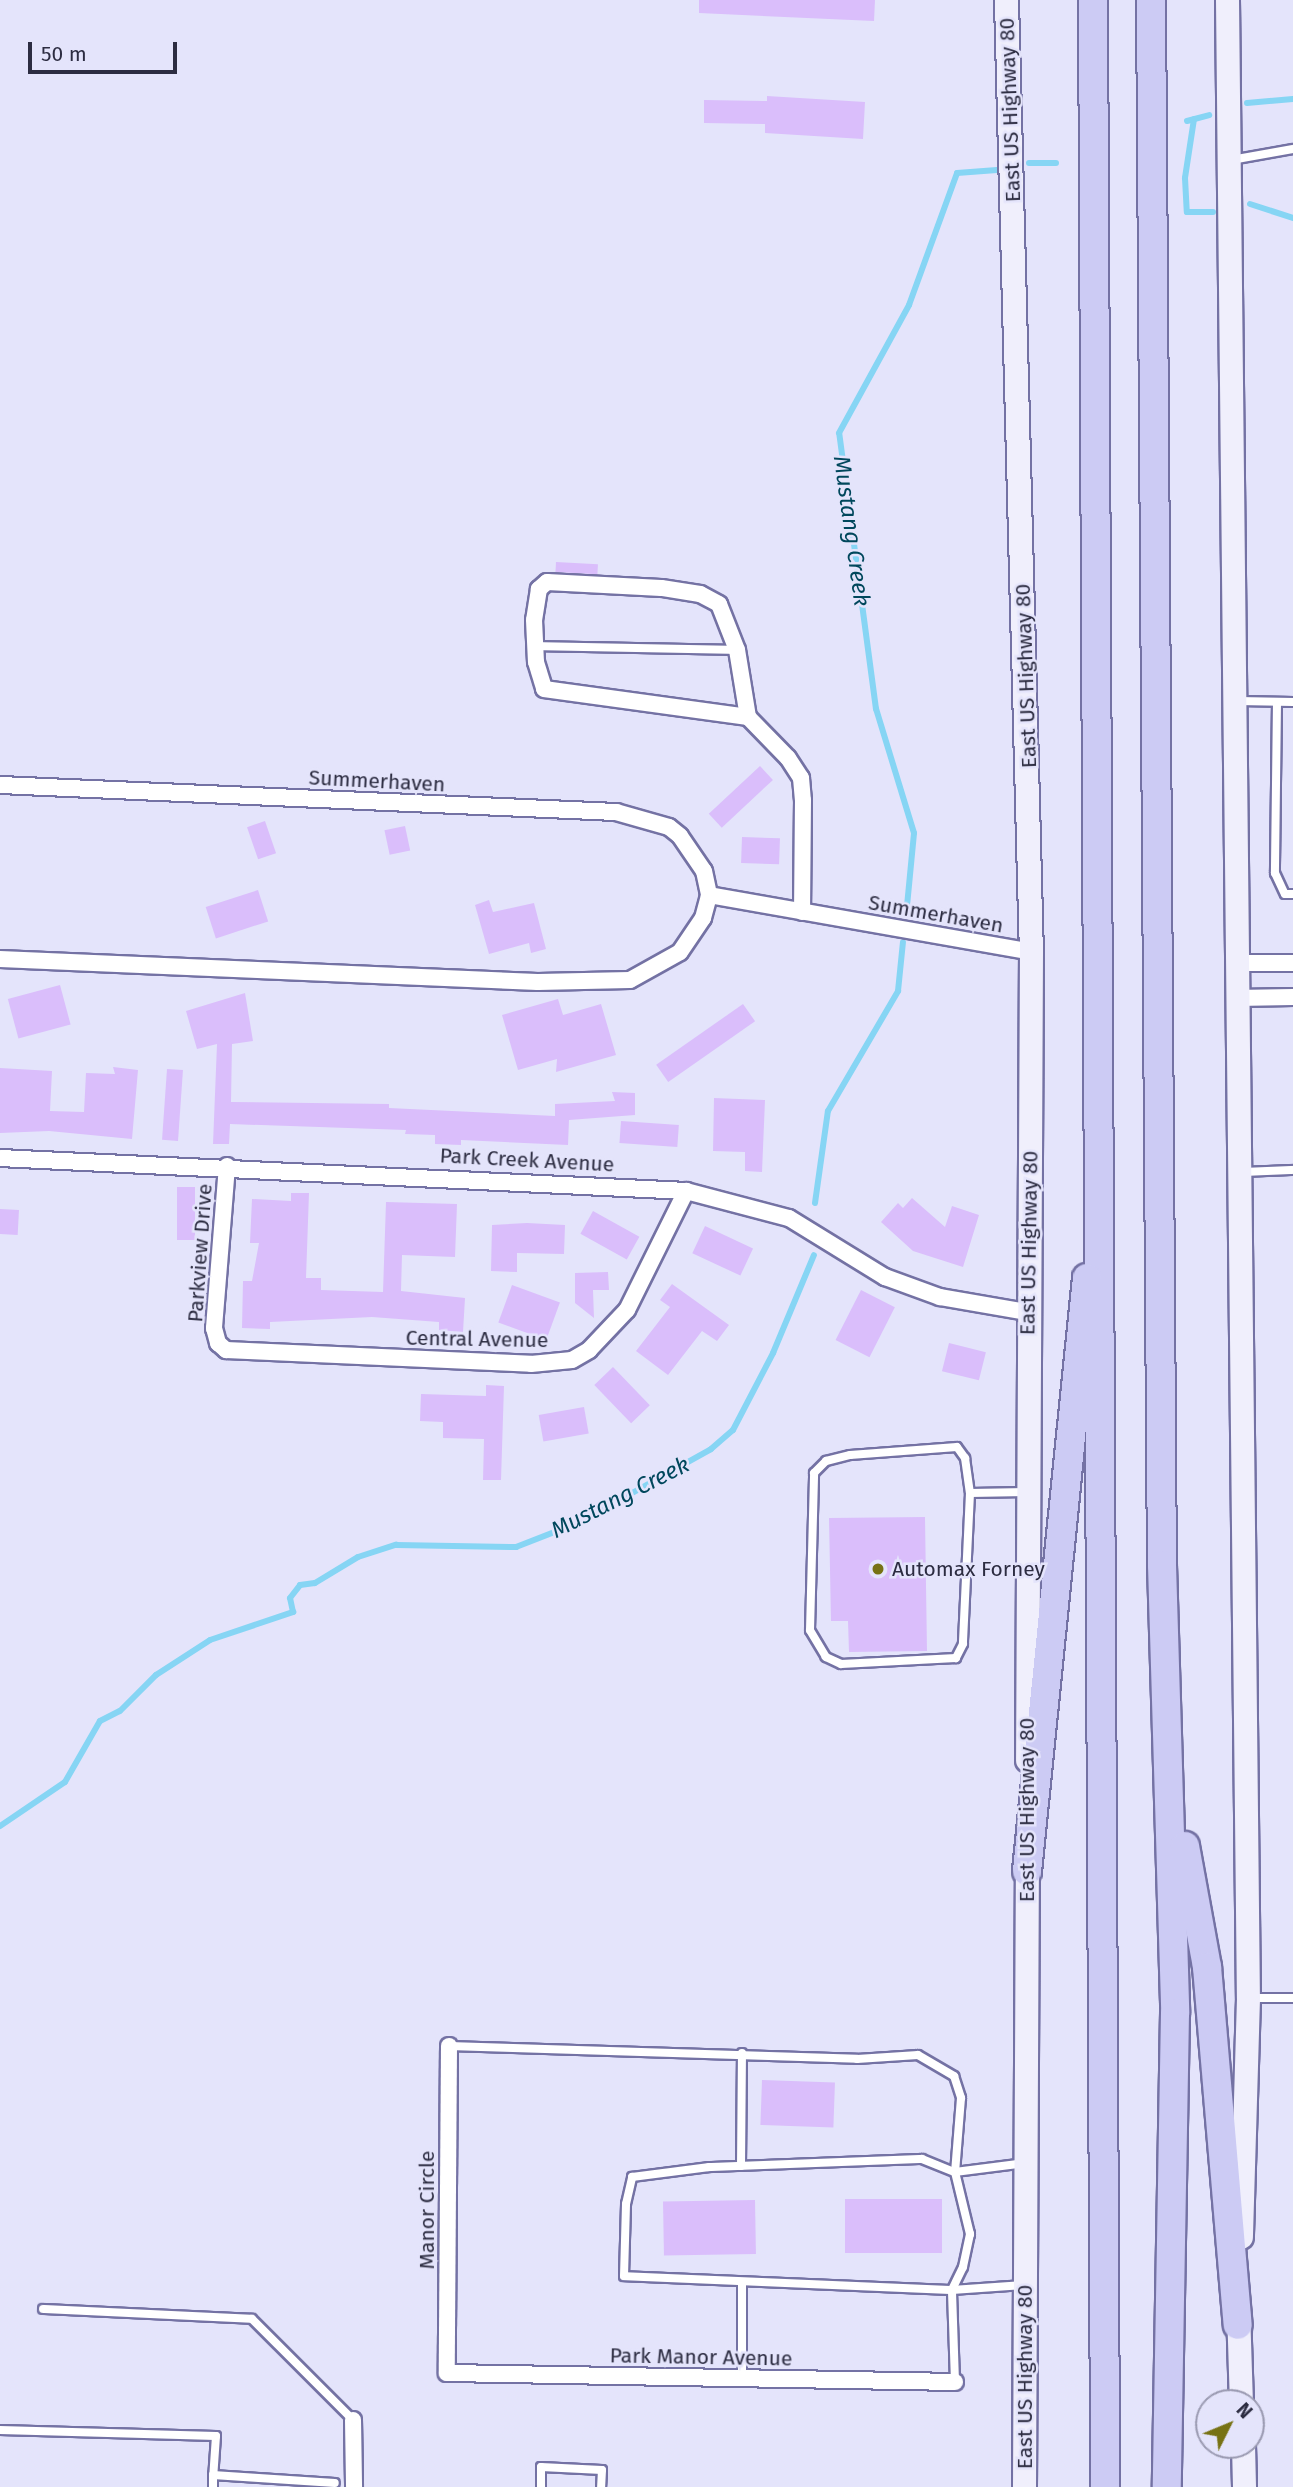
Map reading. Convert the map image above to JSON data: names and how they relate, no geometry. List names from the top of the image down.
{
  "streets": {
    "main road": ["East US Highway 80"],
    "street": [
      "Summerhaven",
      "Park Creek Avenue",
      "Parkview Drive",
      "Central Avenue",
      "Manor Circle",
      "Park Manor Avenue"
    ]
  },
  "crossings": [
    ["East US Highway 80", "Summerhaven"],
    ["East US Highway 80", "Park Creek Avenue"],
    ["Park Creek Avenue", "Parkview Drive"],
    ["Park Creek Avenue", "Central Avenue"],
    ["Parkview Drive", "Central Avenue"],
    ["Manor Circle", "Park Manor Avenue"]
  ],
  "water": ["Mustang Creek"],
  "places": ["Automax Forney"],
  "scale_bar": "50 m",
  "north": "top right"
}
